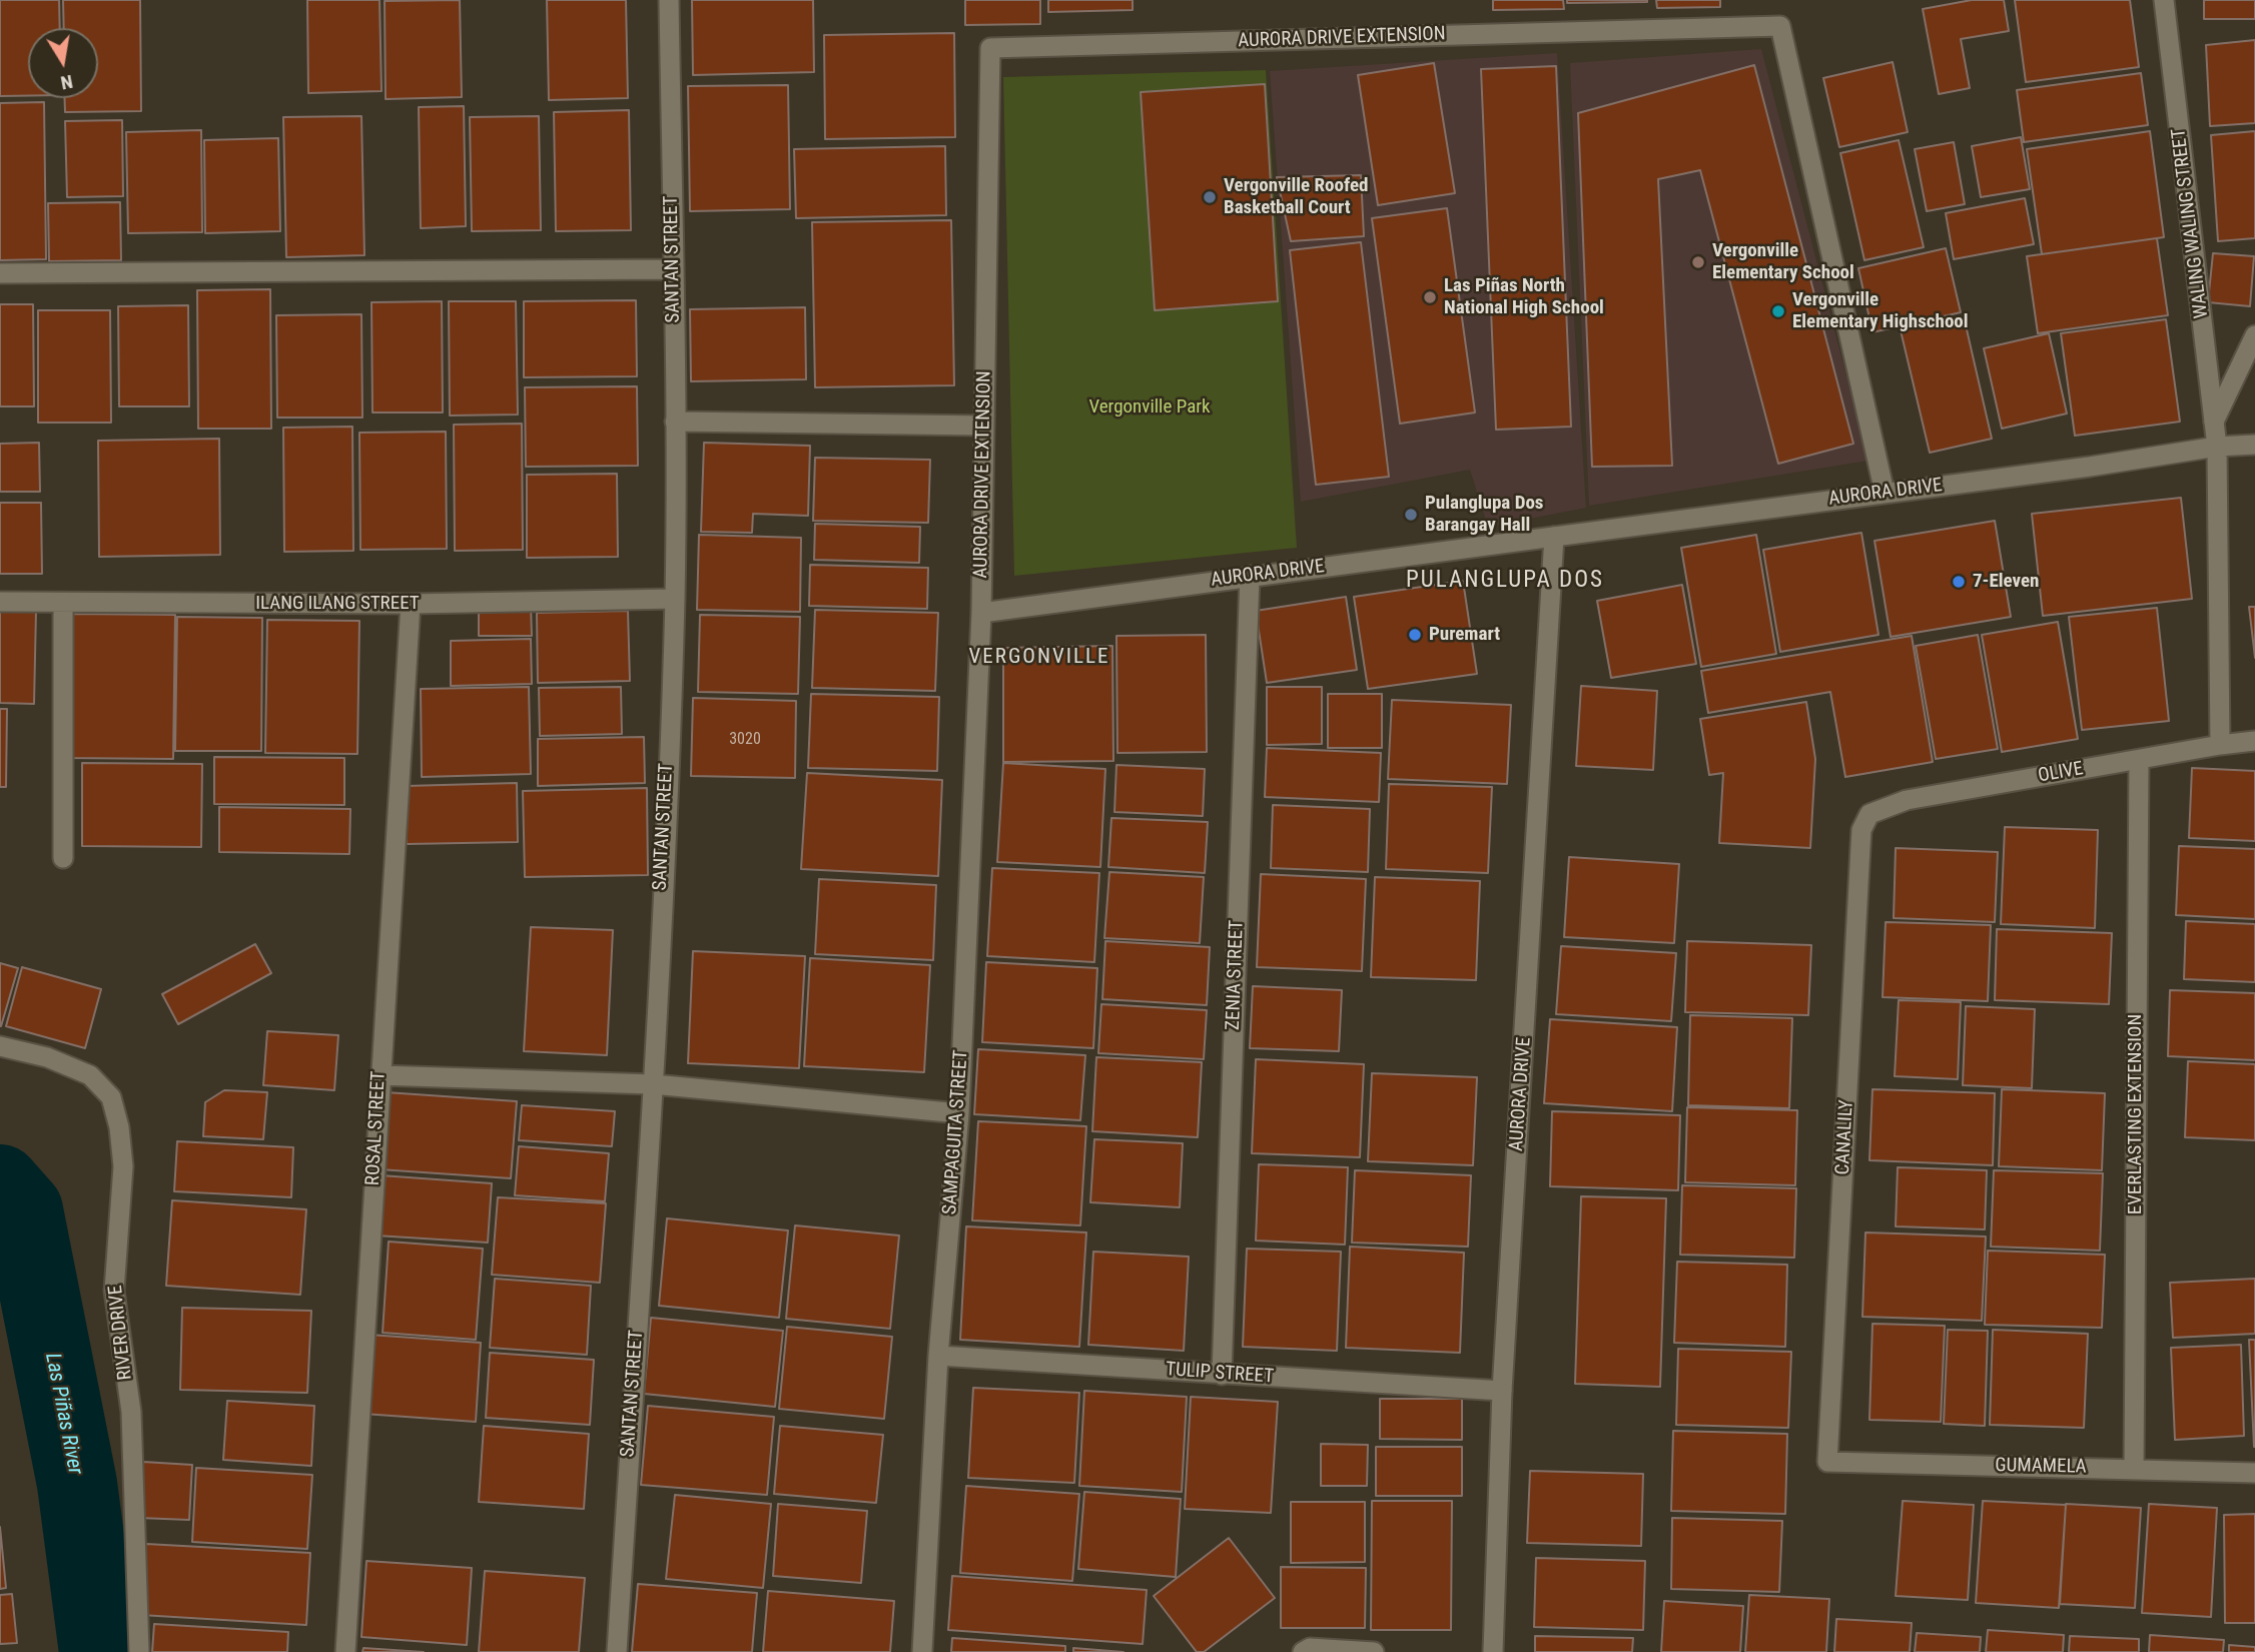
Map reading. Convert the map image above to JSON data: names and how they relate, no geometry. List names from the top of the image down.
{
  "streets": {
    "street": [
      "AURORA DRIVE EXTENSION",
      "WALING WALING STREET",
      "SANTAN STREET",
      "AURORA DRIVE",
      "ILANG ILANG STREET",
      "OLIVE",
      "ZENIA STREET",
      "EVERLASTING EXTENSION",
      "ROSAL STREET",
      "SAMPAGUITA STREET",
      "CANALILY",
      "RIVER DRIVE",
      "TULIP STREET",
      "GUMAMELA"
    ]
  },
  "crossings": [
    ["AURORA DRIVE EXTENSION", "AURORA DRIVE"],
    ["AURORA DRIVE EXTENSION", "SAMPAGUITA STREET"],
    ["WALING WALING STREET", "AURORA DRIVE"],
    ["SANTAN STREET", "ILANG ILANG STREET"],
    ["AURORA DRIVE", "ZENIA STREET"],
    ["AURORA DRIVE", "SAMPAGUITA STREET"],
    ["AURORA DRIVE", "TULIP STREET"],
    ["ILANG ILANG STREET", "ROSAL STREET"],
    ["OLIVE", "EVERLASTING EXTENSION"],
    ["OLIVE", "CANALILY"],
    ["ZENIA STREET", "TULIP STREET"],
    ["EVERLASTING EXTENSION", "GUMAMELA"],
    ["SAMPAGUITA STREET", "TULIP STREET"],
    ["CANALILY", "GUMAMELA"]
  ],
  "districts": ["PULANGLUPA DOS", "VERGONVILLE"],
  "water": ["Las Piñas River"],
  "parks": ["Vergonville Park"],
  "places": [
    "Vergonville Roofed Basketball Court",
    "Vergonville Elementary School",
    "Las Piñas North National High School",
    "Vergonville Elementary Highschool",
    "Pulanglupa Dos Barangay Hall",
    "7-Eleven",
    "Puremart"
  ],
  "house_numbers": ["3020"],
  "north": "bottom"
}
